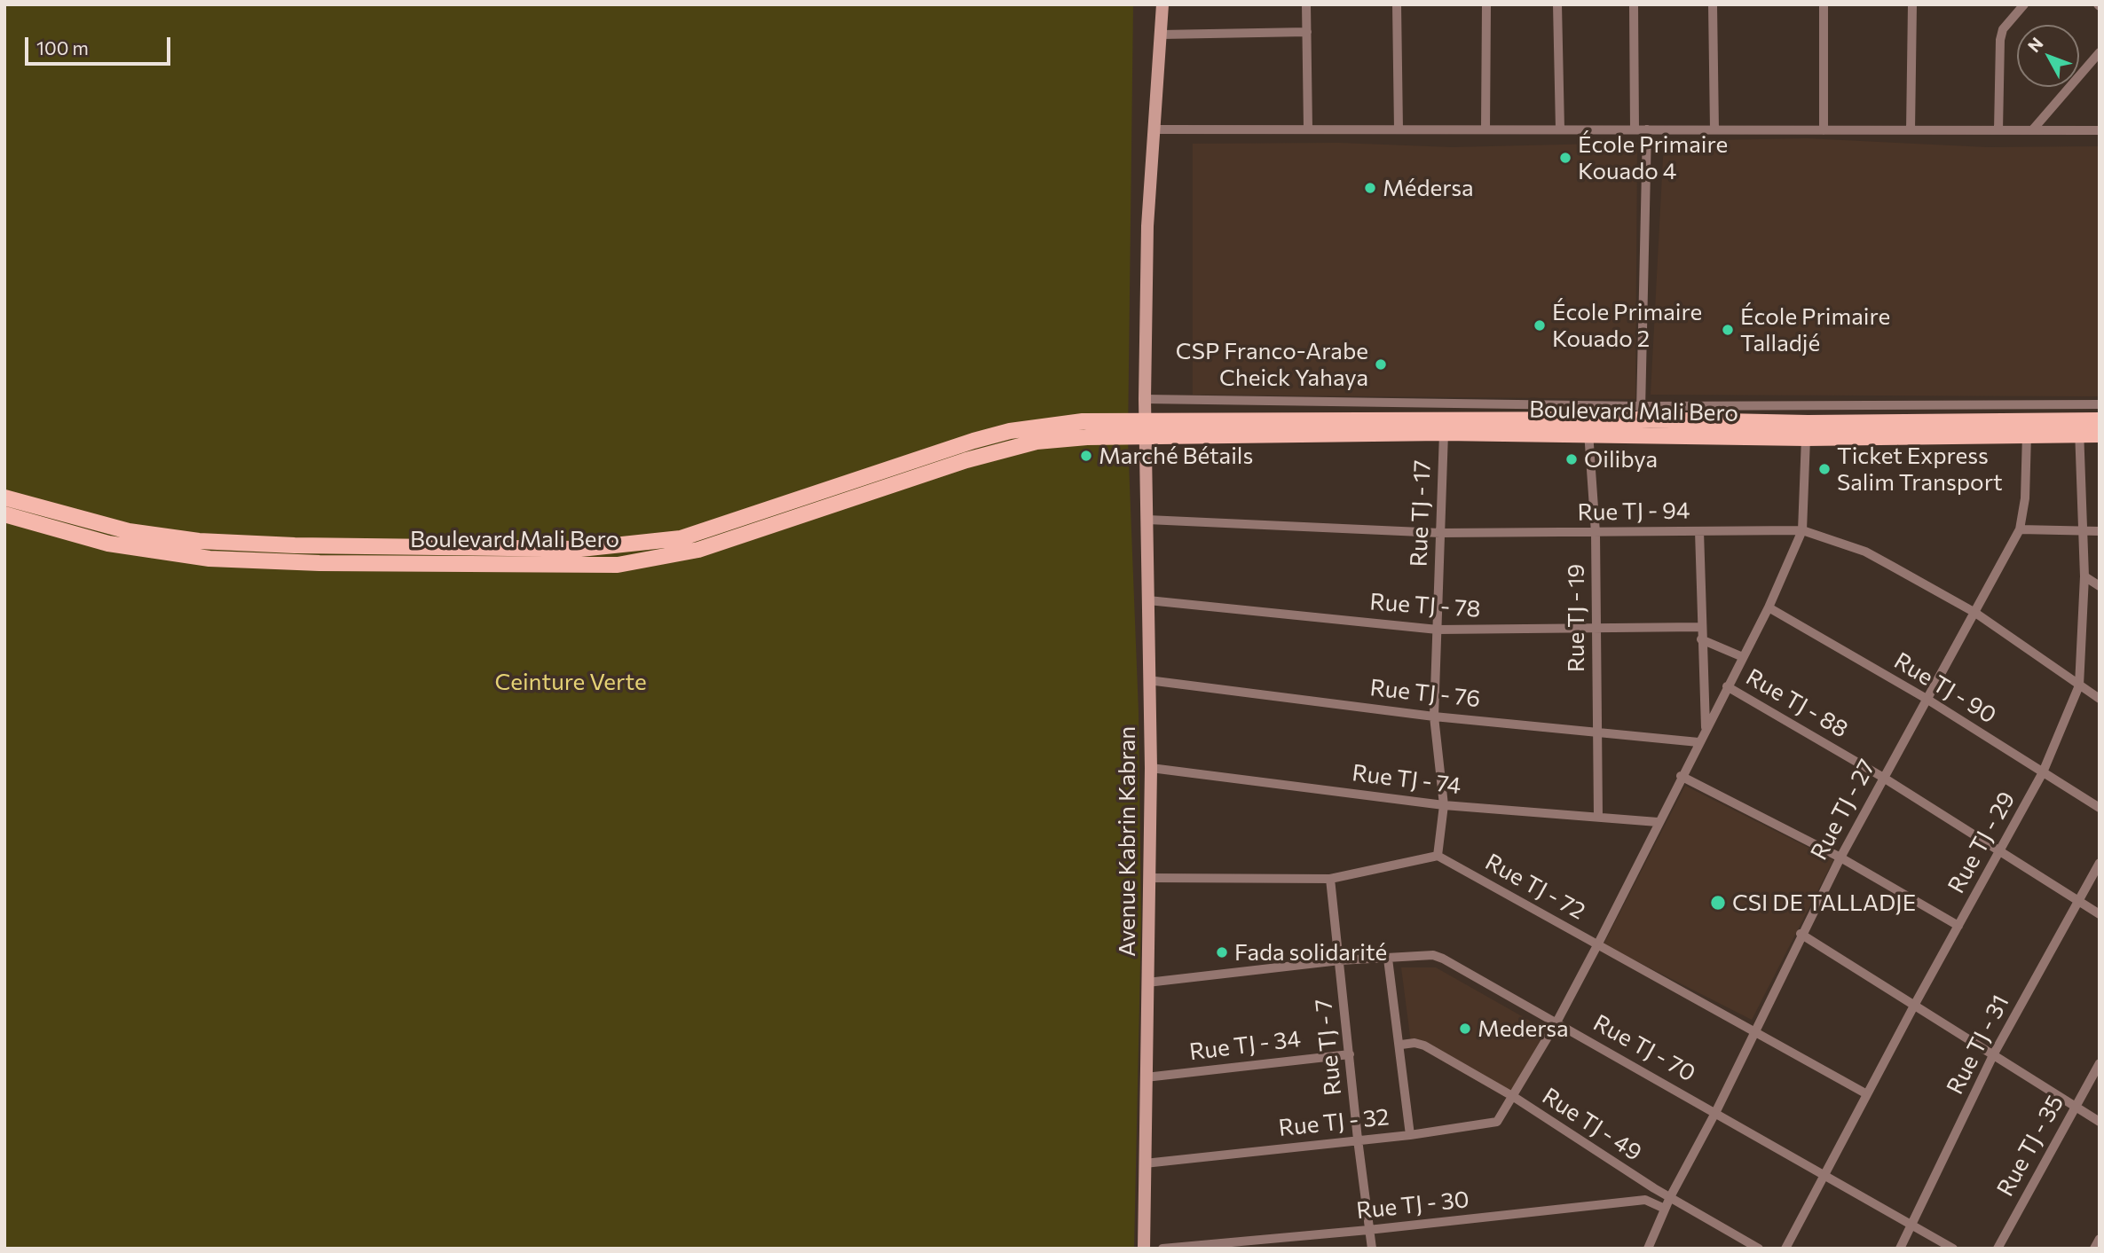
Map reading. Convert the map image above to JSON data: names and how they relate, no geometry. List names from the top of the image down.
{
  "streets": {
    "main road": ["Boulevard Mali Bero"],
    "street": [
      "Rue TJ - 94",
      "Rue TJ - 17",
      "Rue TJ - 78",
      "Rue TJ - 19",
      "Rue TJ - 90",
      "Rue TJ - 76",
      "Rue TJ - 88",
      "Rue TJ - 74",
      "Rue TJ - 27",
      "Avenue Kabrin Kabran",
      "Rue TJ - 29",
      "Rue TJ - 72",
      "Rue TJ - 31",
      "Rue TJ - 34",
      "Rue TJ - 7",
      "Rue TJ - 70",
      "Rue TJ - 32",
      "Rue TJ - 49",
      "Rue TJ - 35",
      "Rue TJ - 30"
    ]
  },
  "crossings": [
    ["Boulevard Mali Bero", "Rue TJ - 17"],
    ["Boulevard Mali Bero", "Rue TJ - 19"],
    ["Boulevard Mali Bero", "Rue TJ - 27"],
    ["Boulevard Mali Bero", "Rue TJ - 29"],
    ["Rue TJ - 94", "Rue TJ - 17"],
    ["Rue TJ - 94", "Rue TJ - 19"],
    ["Rue TJ - 94", "Rue TJ - 27"],
    ["Rue TJ - 94", "Avenue Kabrin Kabran"],
    ["Rue TJ - 94", "Rue TJ - 29"],
    ["Rue TJ - 94", "Rue TJ - 32"],
    ["Rue TJ - 17", "Rue TJ - 78"],
    ["Rue TJ - 17", "Rue TJ - 76"],
    ["Rue TJ - 17", "Rue TJ - 74"],
    ["Rue TJ - 17", "Rue TJ - 72"],
    ["Rue TJ - 78", "Rue TJ - 19"],
    ["Rue TJ - 78", "Avenue Kabrin Kabran"],
    ["Rue TJ - 19", "Rue TJ - 76"],
    ["Rue TJ - 19", "Rue TJ - 74"],
    ["Rue TJ - 90", "Rue TJ - 27"],
    ["Rue TJ - 90", "Rue TJ - 29"],
    ["Rue TJ - 90", "Rue TJ - 32"],
    ["Rue TJ - 76", "Avenue Kabrin Kabran"],
    ["Rue TJ - 76", "Rue TJ - 32"],
    ["Rue TJ - 88", "Rue TJ - 27"],
    ["Rue TJ - 88", "Rue TJ - 29"],
    ["Rue TJ - 88", "Rue TJ - 31"],
    ["Rue TJ - 88", "Rue TJ - 32"],
    ["Rue TJ - 74", "Avenue Kabrin Kabran"],
    ["Rue TJ - 74", "Rue TJ - 32"],
    ["Rue TJ - 27", "Rue TJ - 72"],
    ["Rue TJ - 27", "Rue TJ - 70"],
    ["Rue TJ - 27", "Rue TJ - 49"],
    ["Rue TJ - 27", "Rue TJ - 30"],
    ["Avenue Kabrin Kabran", "Rue TJ - 34"],
    ["Avenue Kabrin Kabran", "Rue TJ - 70"],
    ["Avenue Kabrin Kabran", "Rue TJ - 32"],
    ["Rue TJ - 29", "Rue TJ - 72"],
    ["Rue TJ - 29", "Rue TJ - 70"],
    ["Rue TJ - 72", "Rue TJ - 32"],
    ["Rue TJ - 31", "Rue TJ - 70"],
    ["Rue TJ - 34", "Rue TJ - 7"],
    ["Rue TJ - 7", "Rue TJ - 70"],
    ["Rue TJ - 7", "Rue TJ - 32"],
    ["Rue TJ - 7", "Rue TJ - 30"],
    ["Rue TJ - 70", "Rue TJ - 32"],
    ["Rue TJ - 32", "Rue TJ - 49"]
  ],
  "parks": ["Ceinture Verte"],
  "places": [
    "École Primaire Kouado 4",
    "Médersa",
    "École Primaire Kouado 2",
    "École Primaire Talladjé",
    "CSP Franco-Arabe Cheick Yahaya",
    "Marché Bétails",
    "Oilibya",
    "Ticket Express Salim Transport",
    "CSI DE TALLADJE",
    "Fada solidarité",
    "Medersa"
  ],
  "scale_bar": "100 m",
  "north": "top left"
}
